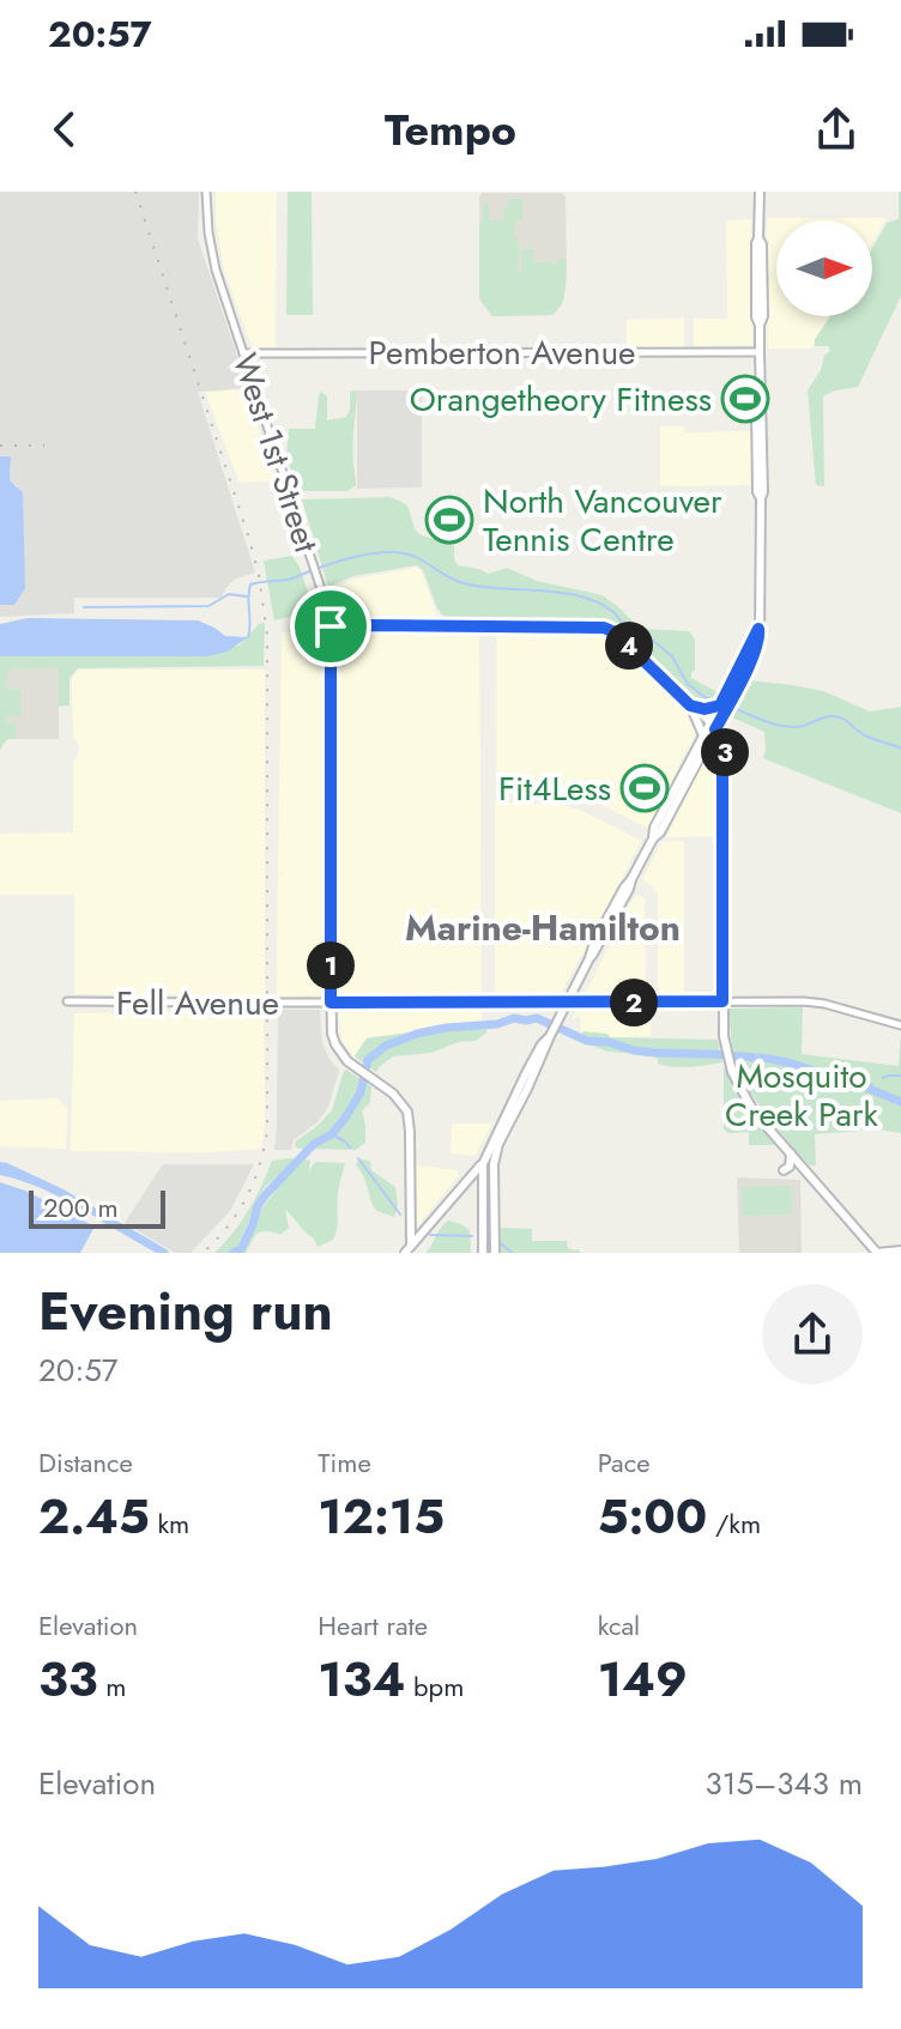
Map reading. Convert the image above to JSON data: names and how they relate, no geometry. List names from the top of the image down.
{
  "streets": {
    "main road": ["West 1st Street", "Fell Avenue"],
    "street": ["Pemberton Avenue"]
  },
  "crossings": [
    ["Pemberton Avenue", "West 1st Street"],
    ["West 1st Street", "Fell Avenue"]
  ],
  "districts": ["Marine-Hamilton"],
  "parks": ["Mosquito Creek Park"],
  "places": {
    "sports": ["Orangetheory Fitness", "North Vancouver Tennis Centre", "Fit4Less"]
  },
  "scale_bar": "200 m",
  "north": "right",
  "page": {
    "status": "20:57",
    "header": "Tempo",
    "pins": [
      "4",
      "3",
      "1",
      "2"
    ],
    "scale": "200 m",
    "heading": ["Evening run", "20:57"],
    "stats": [
      ["Distance", "2.45 km"],
      ["Time", "12:15"],
      ["Pace", "5:00 /km"],
      ["Elevation", "33 m"],
      ["Heart rate", "134 bpm"],
      ["kcal", "149"]
    ],
    "chart": ["Elevation", "315–343 m"]
  }
}
